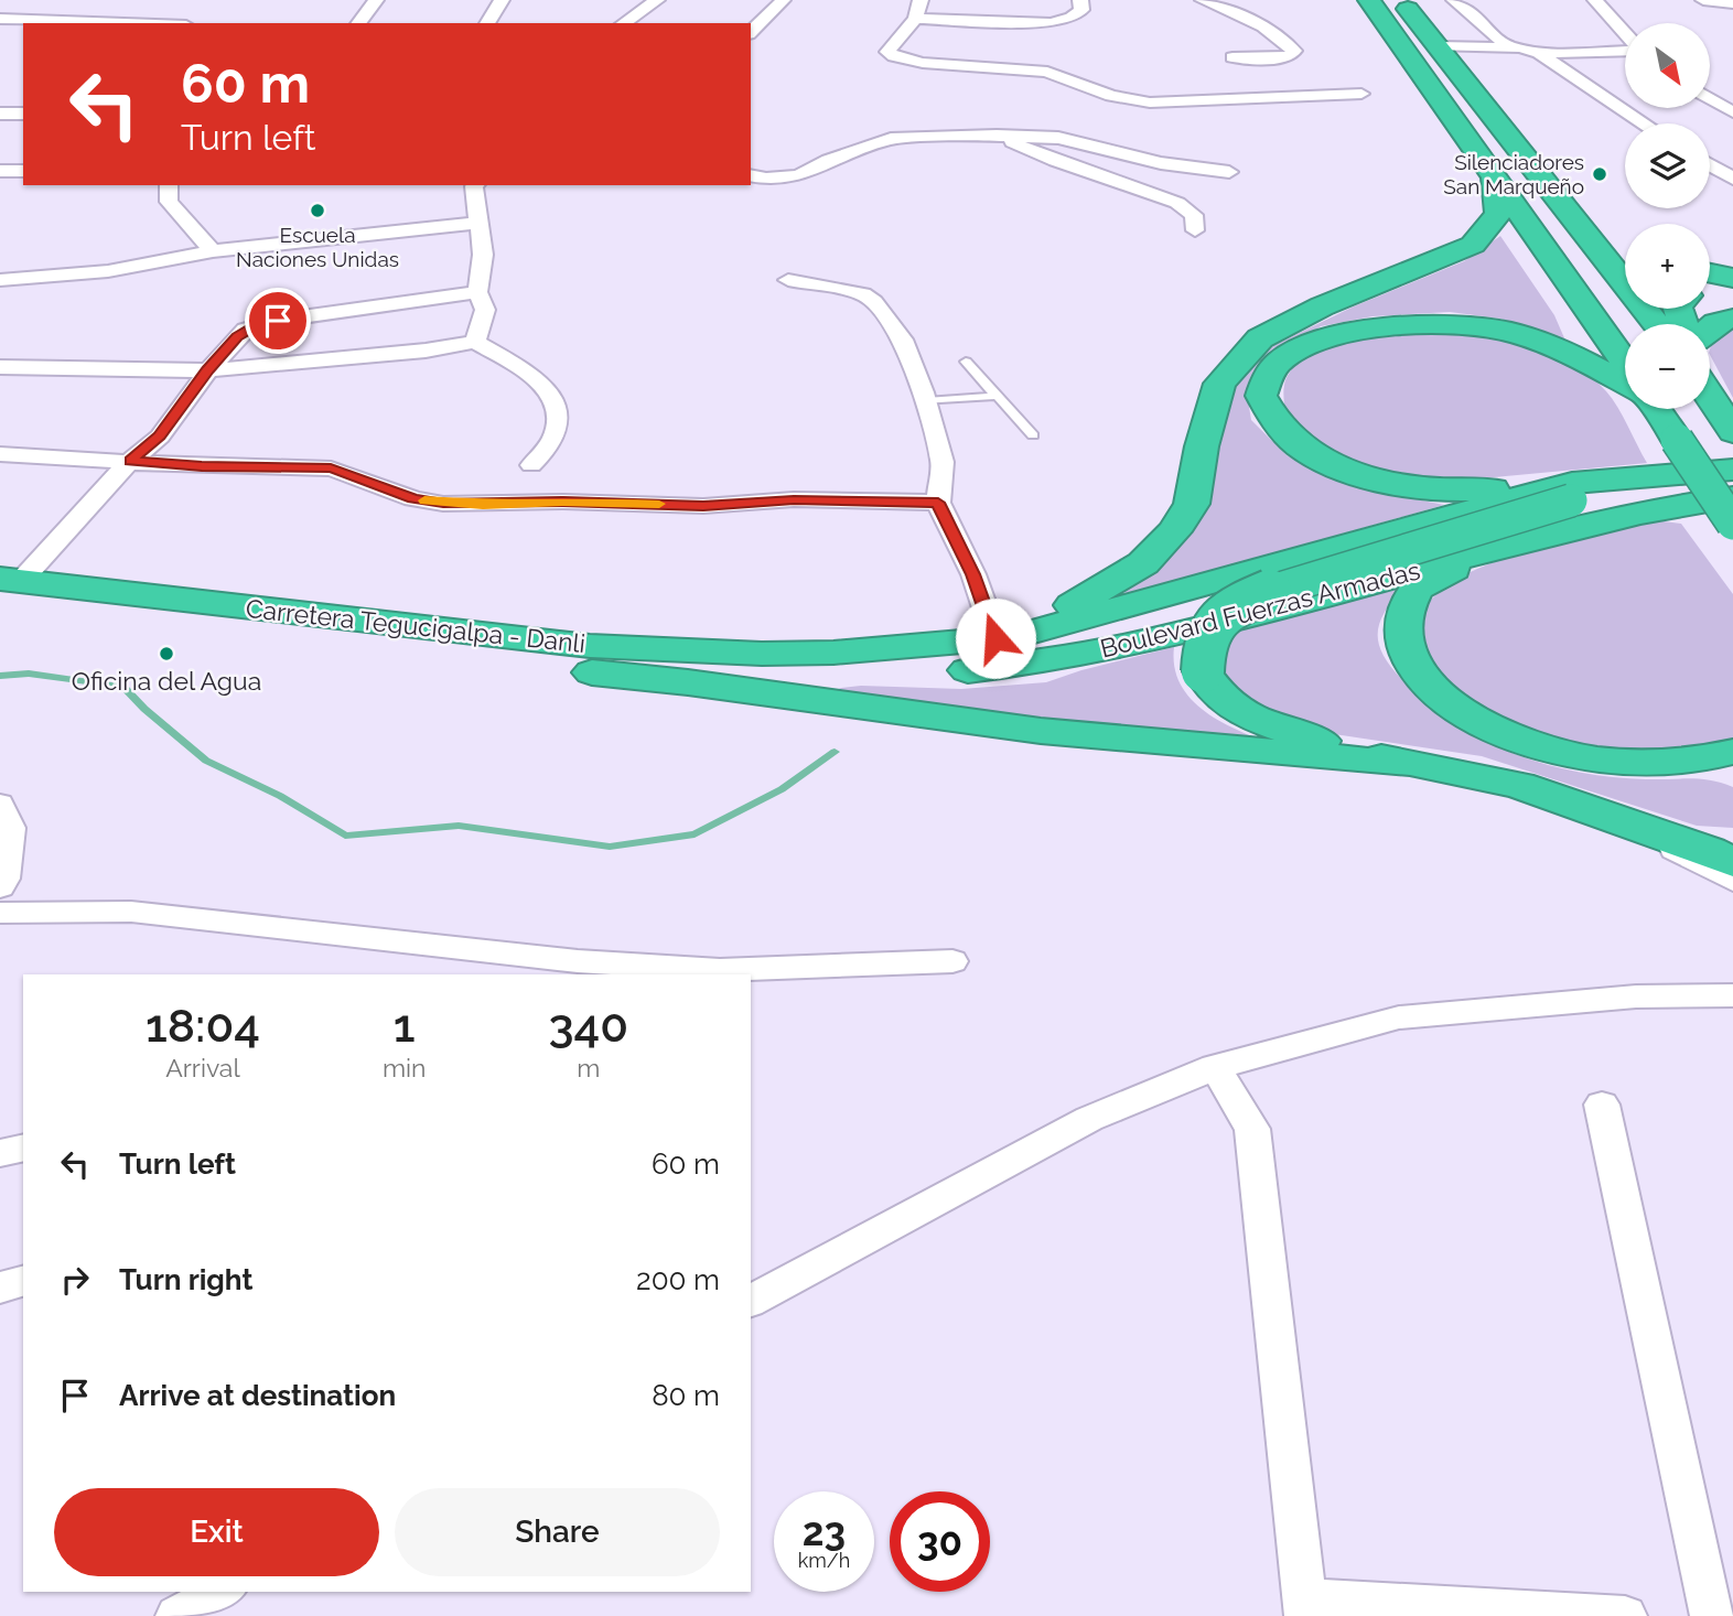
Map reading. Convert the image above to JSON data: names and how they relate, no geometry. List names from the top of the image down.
{
  "streets": {
    "highway": ["Boulevard Fuerzas Armadas", "Carretera Tegucigalpa - Danli"]
  },
  "crossings": [
    ["Boulevard Fuerzas Armadas", "Carretera Tegucigalpa - Danli"]
  ],
  "places": ["Silenciadores San Marqueño", "Escuela Naciones Unidas", "Oficina del Agua"],
  "north": "bottom right",
  "page": {
    "map_buttons": ["+", "−"],
    "turn": ["60 m", "Turn left"],
    "eta": [
      "18:04",
      "Arrival",
      "1",
      "min",
      "340",
      "m"
    ],
    "list": [
      {
        "name": "Turn left",
        "value": "60 m"
      },
      {
        "name": "Turn right",
        "value": "200 m"
      },
      {
        "name": "Arrive at destination",
        "value": "80 m"
      }
    ],
    "buttons": ["Exit", "Share"],
    "speed": "23 km/h",
    "limit": "30"
  }
}
